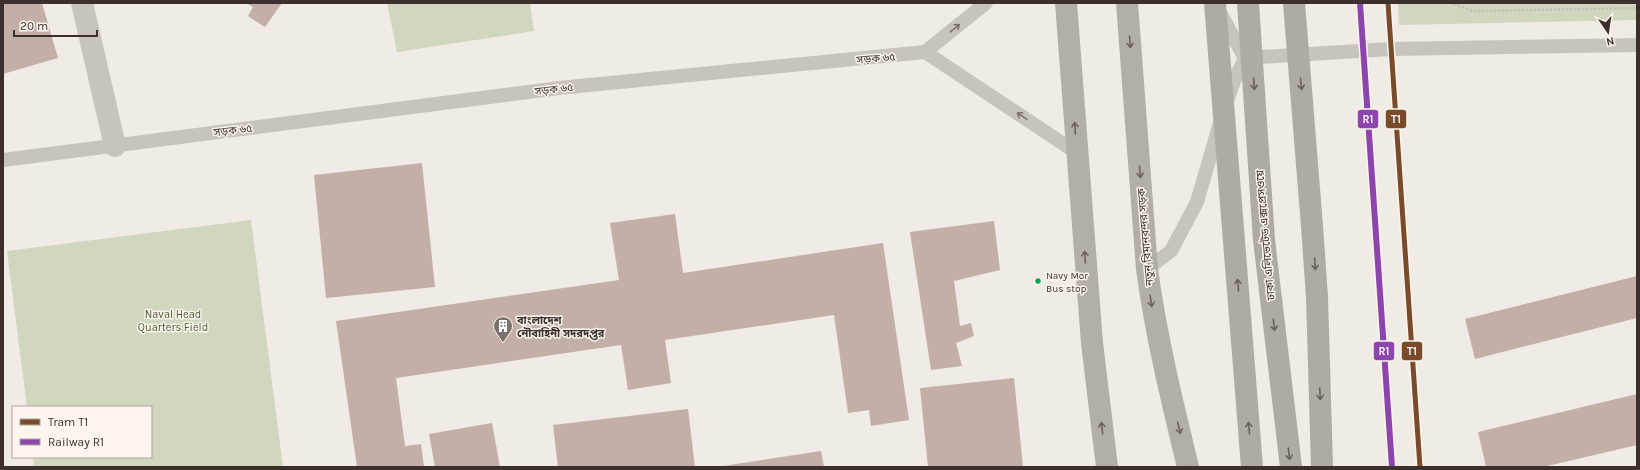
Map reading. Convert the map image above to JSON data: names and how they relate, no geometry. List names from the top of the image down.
{
  "streets": {
    "highway": ["ঢাকা এলিভেটেড এক্সপ্রেসওয়ে", "নতুন বিমানবন্দর সড়ক"],
    "lane": ["সড়ক ৬৫"]
  },
  "parks": ["Naval Head Quarters Field"],
  "places": {
    "other": ["Navy Mor Bus stop"],
    "building": ["বাংলাদেশ নৌবাহিনী সদরদপ্তর"]
  },
  "lines": ["tram line T1", "rail line R1"],
  "legend": ["Tram T1", "Railway R1"],
  "scale_bar": "20 m",
  "north": "bottom"
}
